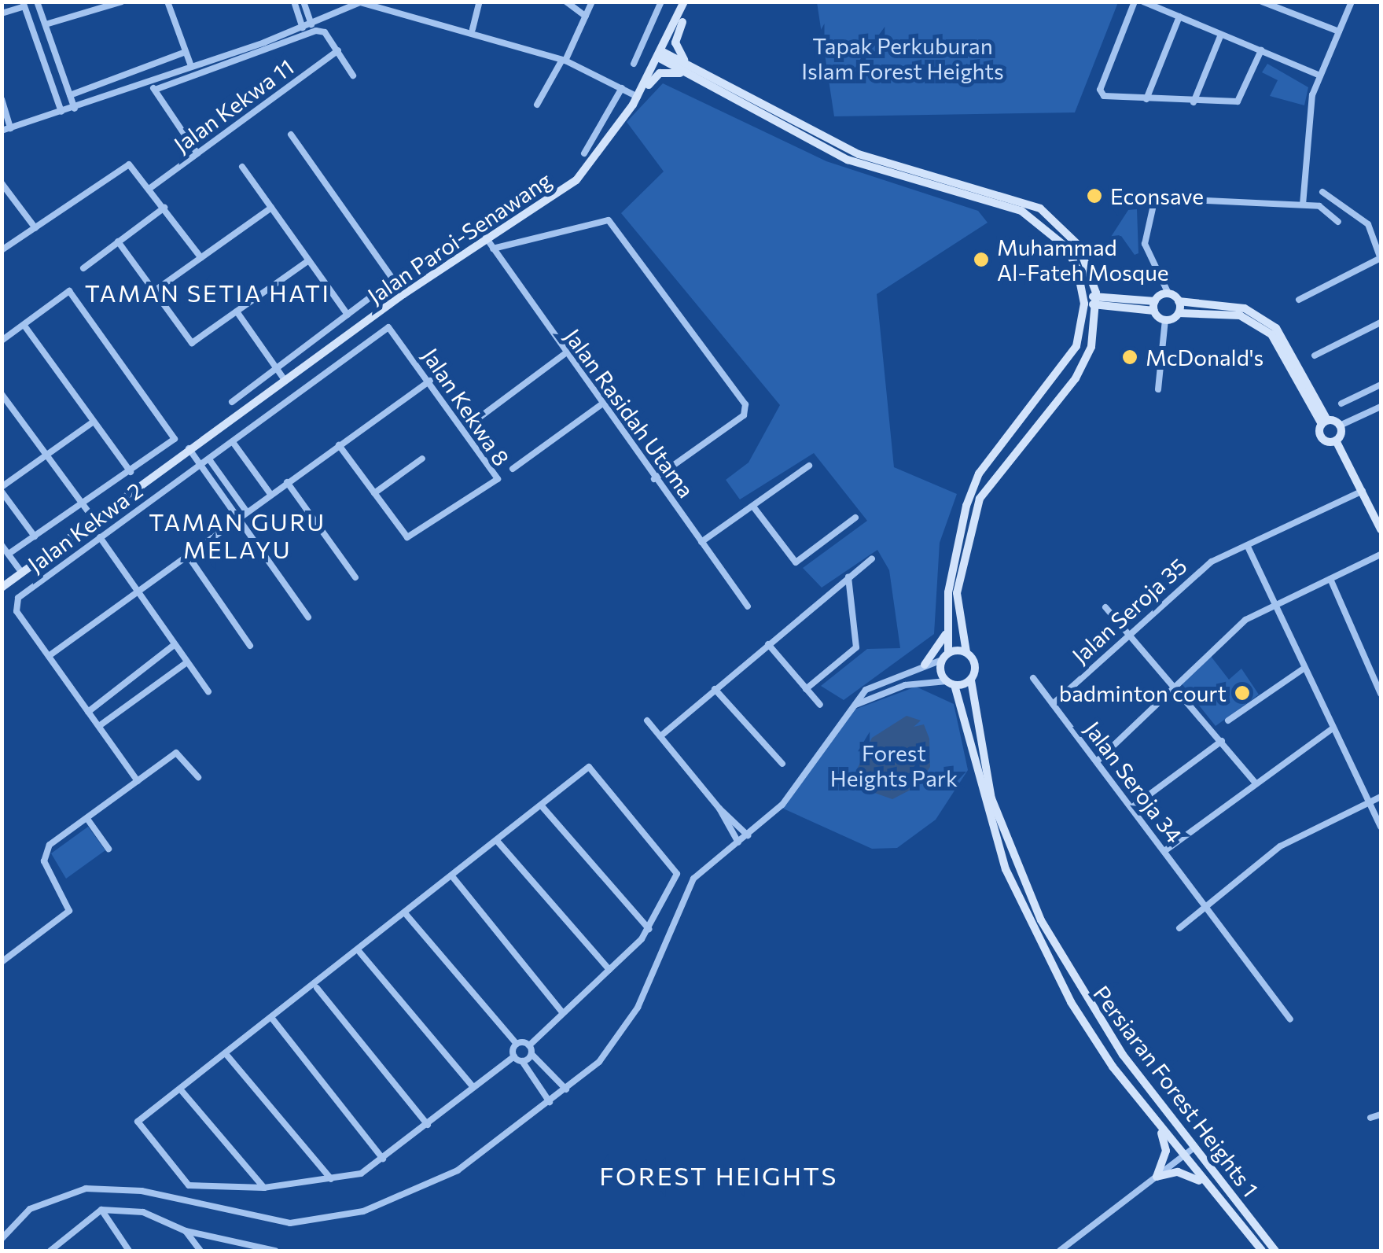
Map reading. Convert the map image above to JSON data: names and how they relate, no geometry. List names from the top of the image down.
{
  "streets": {
    "street": [
      "Jalan Kekwa 11",
      "Jalan Paroi-Senawang",
      "Jalan Kekwa 8",
      "Jalan Rasidah Utama",
      "Jalan Kekwa 2",
      "Jalan Seroja 35",
      "Jalan Seroja 34",
      "Persiaran Forest Heights 1"
    ]
  },
  "crossings": [
    ["Jalan Paroi-Senawang", "Jalan Rasidah Utama"],
    ["Jalan Kekwa 8", "Jalan Kekwa 2"],
    ["Jalan Seroja 35", "Jalan Seroja 34"]
  ],
  "districts": ["TAMAN SETIA HATI", "TAMAN GURU MELAYU", "FOREST HEIGHTS"],
  "parks": ["Tapak Perkuburan Islam Forest Heights", "Forest Heights Park"],
  "places": [
    "Econsave",
    "Muhammad Al-Fateh Mosque",
    "McDonald's",
    "badminton court"
  ]
}
